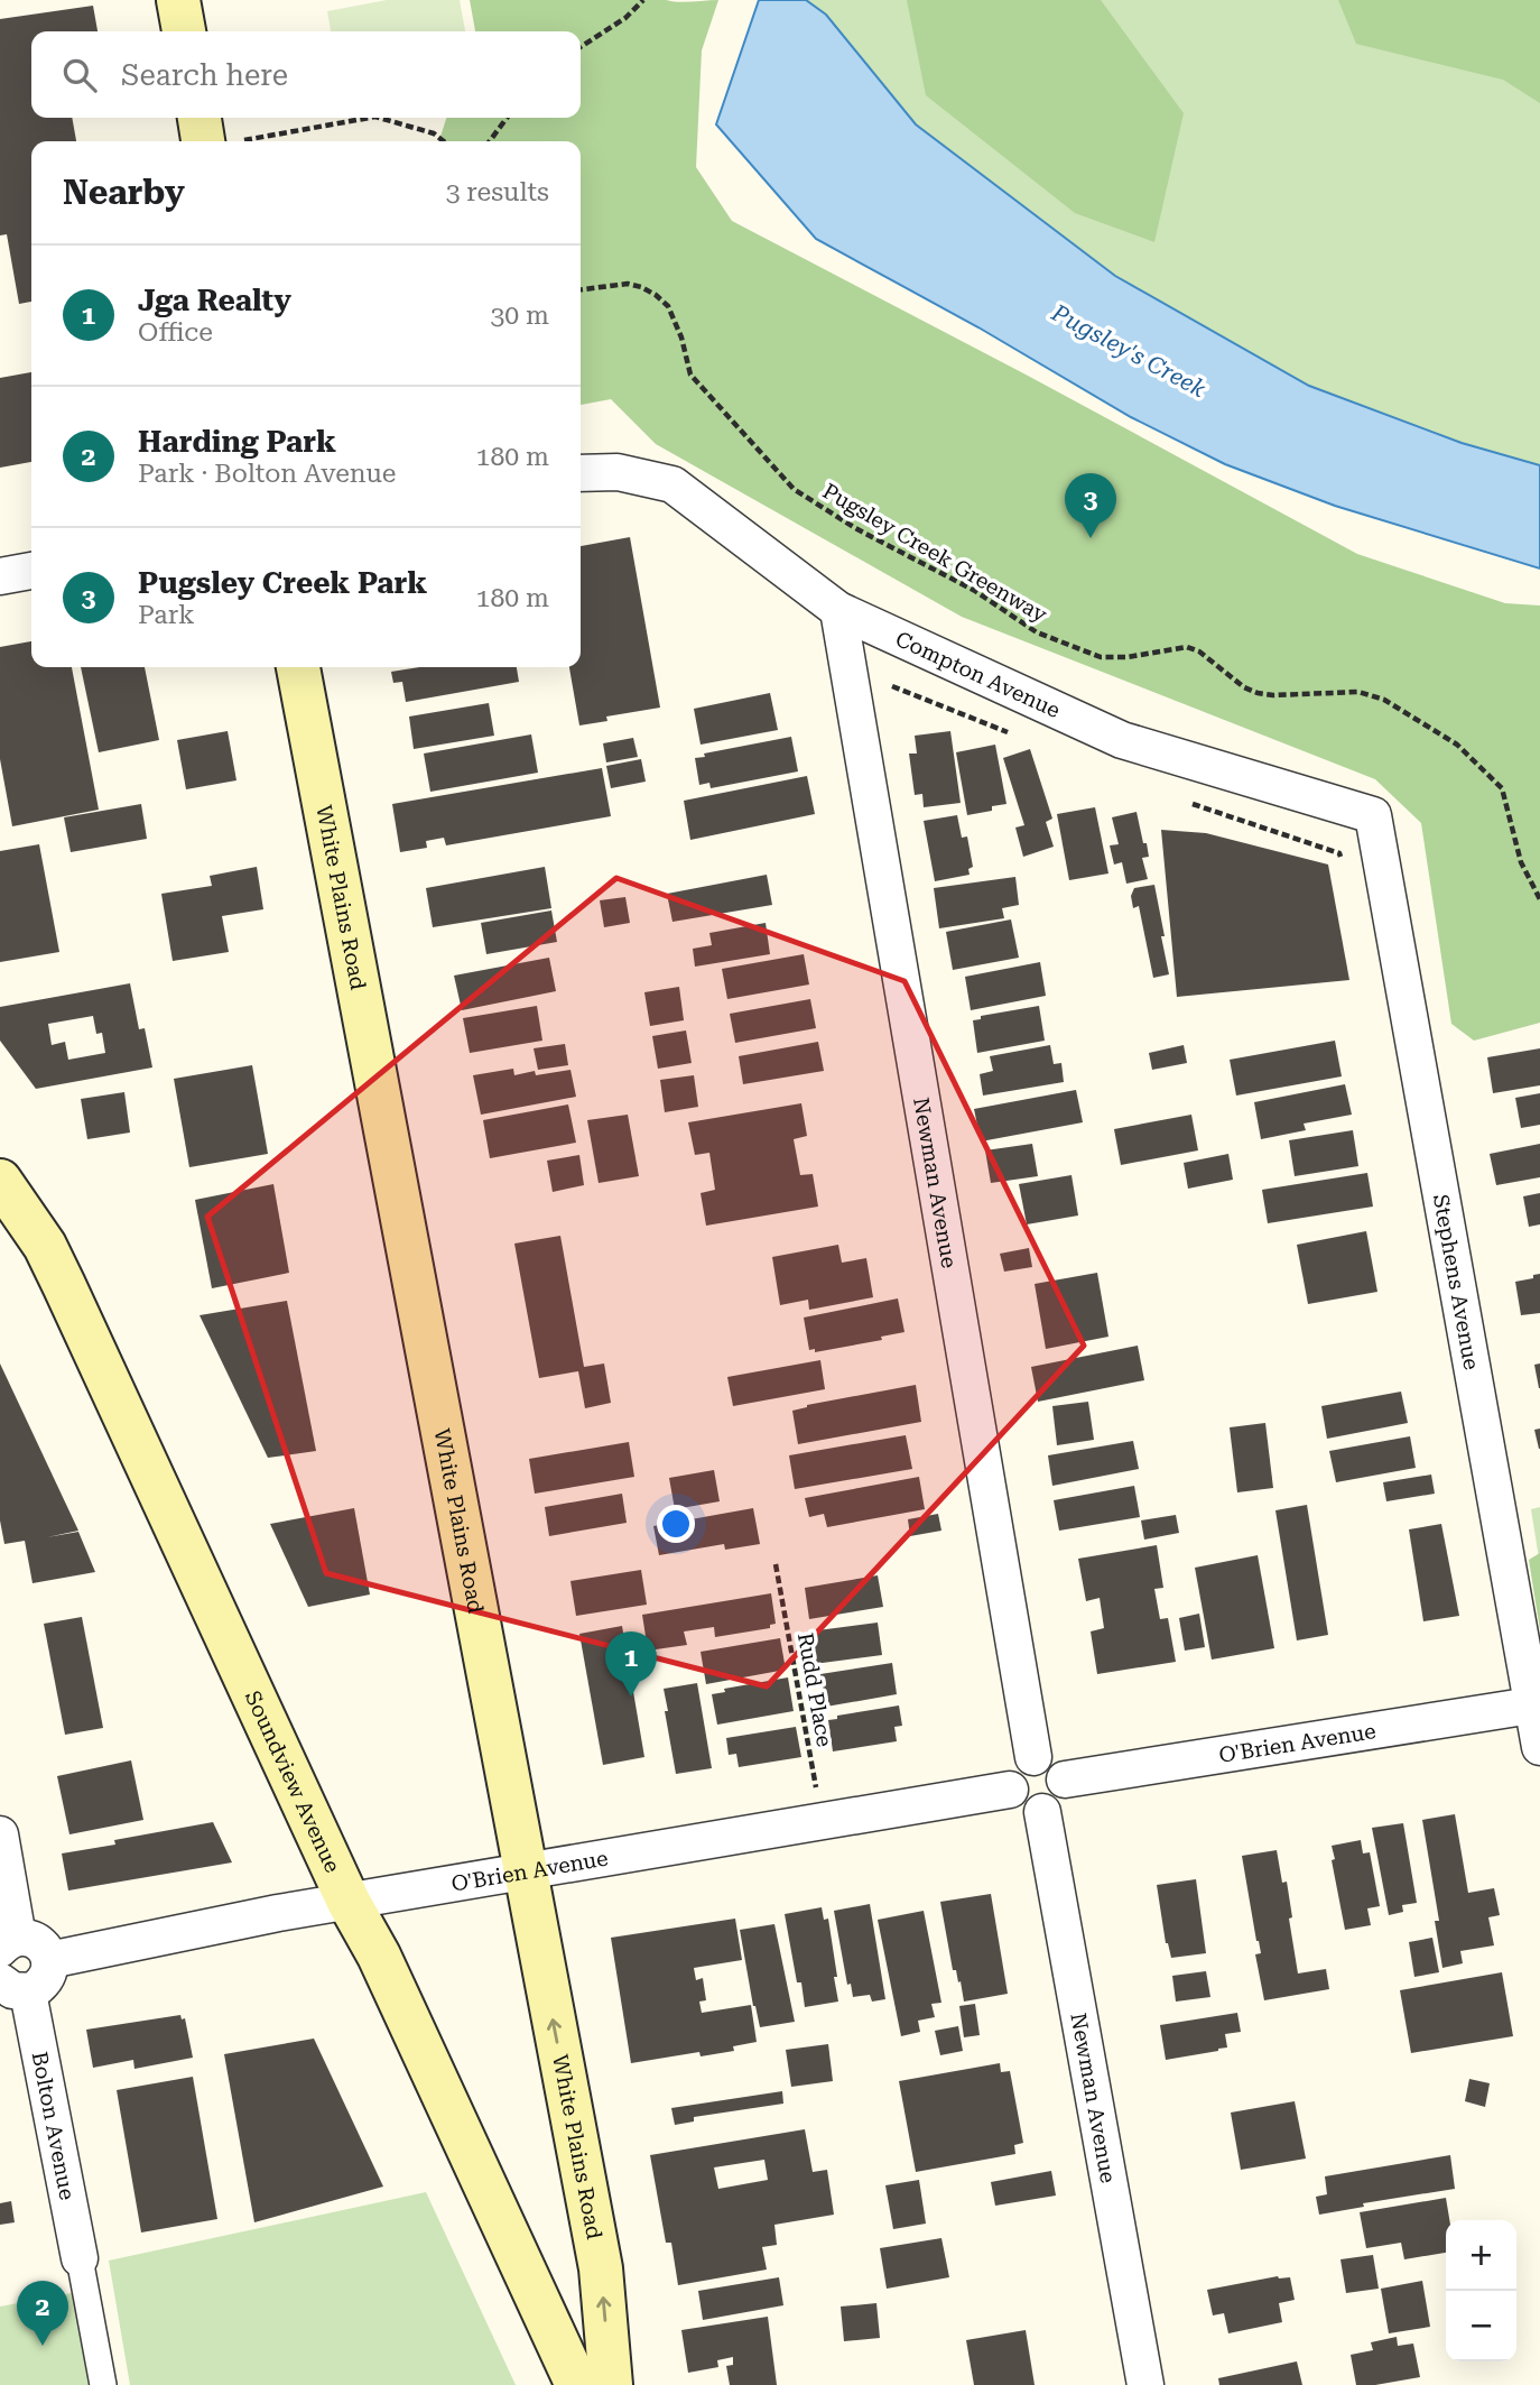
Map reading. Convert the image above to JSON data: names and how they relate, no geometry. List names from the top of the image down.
{
  "streets": {
    "main road": ["White Plains Road", "Soundview Avenue"],
    "street": [
      "Compton Avenue",
      "Newman Avenue",
      "Stephens Avenue",
      "O'Brien Avenue",
      "Bolton Avenue"
    ],
    "path": ["Pugsley Creek Greenway", "Rudd Place"]
  },
  "crossings": [
    ["Compton Avenue", "Newman Avenue"],
    ["Compton Avenue", "Stephens Avenue"],
    ["White Plains Road", "O'Brien Avenue"],
    ["Newman Avenue", "O'Brien Avenue"],
    ["Stephens Avenue", "O'Brien Avenue"],
    ["Rudd Place", "O'Brien Avenue"],
    ["O'Brien Avenue", "Soundview Avenue"]
  ],
  "water": ["Pugsley's Creek"],
  "page": {
    "search": "Search here",
    "heading": ["Nearby", "3 results"],
    "list": [
      {
        "mark": "1",
        "name": "Jga Realty",
        "note": "Office",
        "value": "30 m"
      },
      {
        "mark": "2",
        "name": "Harding Park",
        "note": "Park · Bolton Avenue",
        "value": "180 m"
      },
      {
        "mark": "3",
        "name": "Pugsley Creek Park",
        "note": "Park",
        "value": "180 m"
      }
    ],
    "pins": ["3", "1", "2"],
    "map_buttons": ["+", "−"]
  }
}
